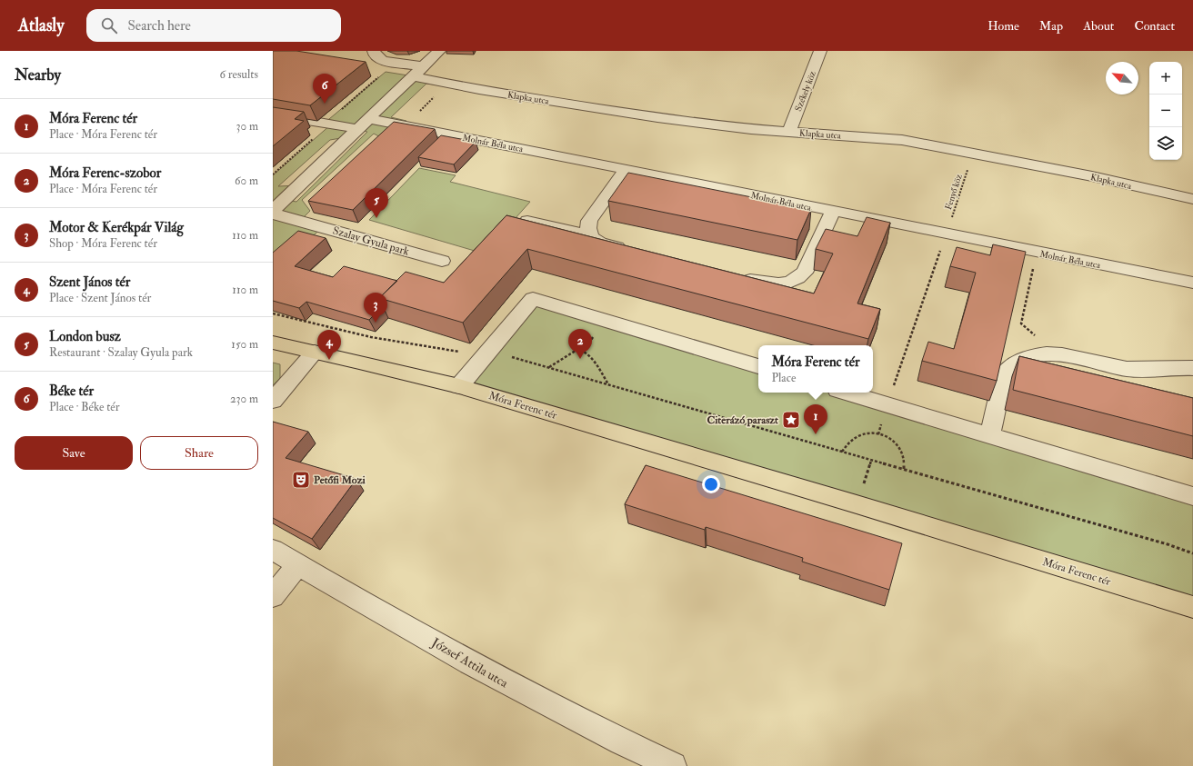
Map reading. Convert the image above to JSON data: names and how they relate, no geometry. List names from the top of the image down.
{
  "streets": {
    "main road": ["Móra Ferenc tér"],
    "street": [
      "Székely köz",
      "Klapka utca",
      "Molnár Béla utca",
      "Szalay Gyula park",
      "József Attila utca"
    ],
    "path": ["Fenyő köz"]
  },
  "crossings": [
    ["Székely köz", "Klapka utca"],
    ["Klapka utca", "Fenyő köz"],
    ["Molnár Béla utca", "Fenyő köz"]
  ],
  "places": {
    "place": ["Citerázó paraszt"],
    "theatre": ["Petőfi Mozi"]
  },
  "north": "top left",
  "page": {
    "header": "Atlasly",
    "search": "Search here",
    "nav": [
      "Home",
      "Map",
      "About",
      "Contact"
    ],
    "heading": ["Nearby", "6 results"],
    "map_buttons": ["+", "−"],
    "pins": [
      "6",
      "5",
      "3",
      "2",
      "4",
      "1"
    ],
    "list": [
      {
        "mark": "1",
        "name": "Móra Ferenc tér",
        "note": "Place · Móra Ferenc tér",
        "value": "30 m"
      },
      {
        "mark": "2",
        "name": "Móra Ferenc-szobor",
        "note": "Place · Móra Ferenc tér",
        "value": "60 m"
      },
      {
        "mark": "3",
        "name": "Motor & Kerékpár Világ",
        "note": "Shop · Móra Ferenc tér",
        "value": "110 m"
      },
      {
        "mark": "4",
        "name": "Szent János tér",
        "note": "Place · Szent János tér",
        "value": "110 m"
      },
      {
        "mark": "5",
        "name": "London busz",
        "note": "Restaurant · Szalay Gyula park",
        "value": "150 m"
      },
      {
        "mark": "6",
        "name": "Béke tér",
        "note": "Place · Béke tér",
        "value": "230 m"
      }
    ],
    "popup": ["Móra Ferenc tér", "Place"],
    "buttons": ["Save", "Share"]
  }
}
